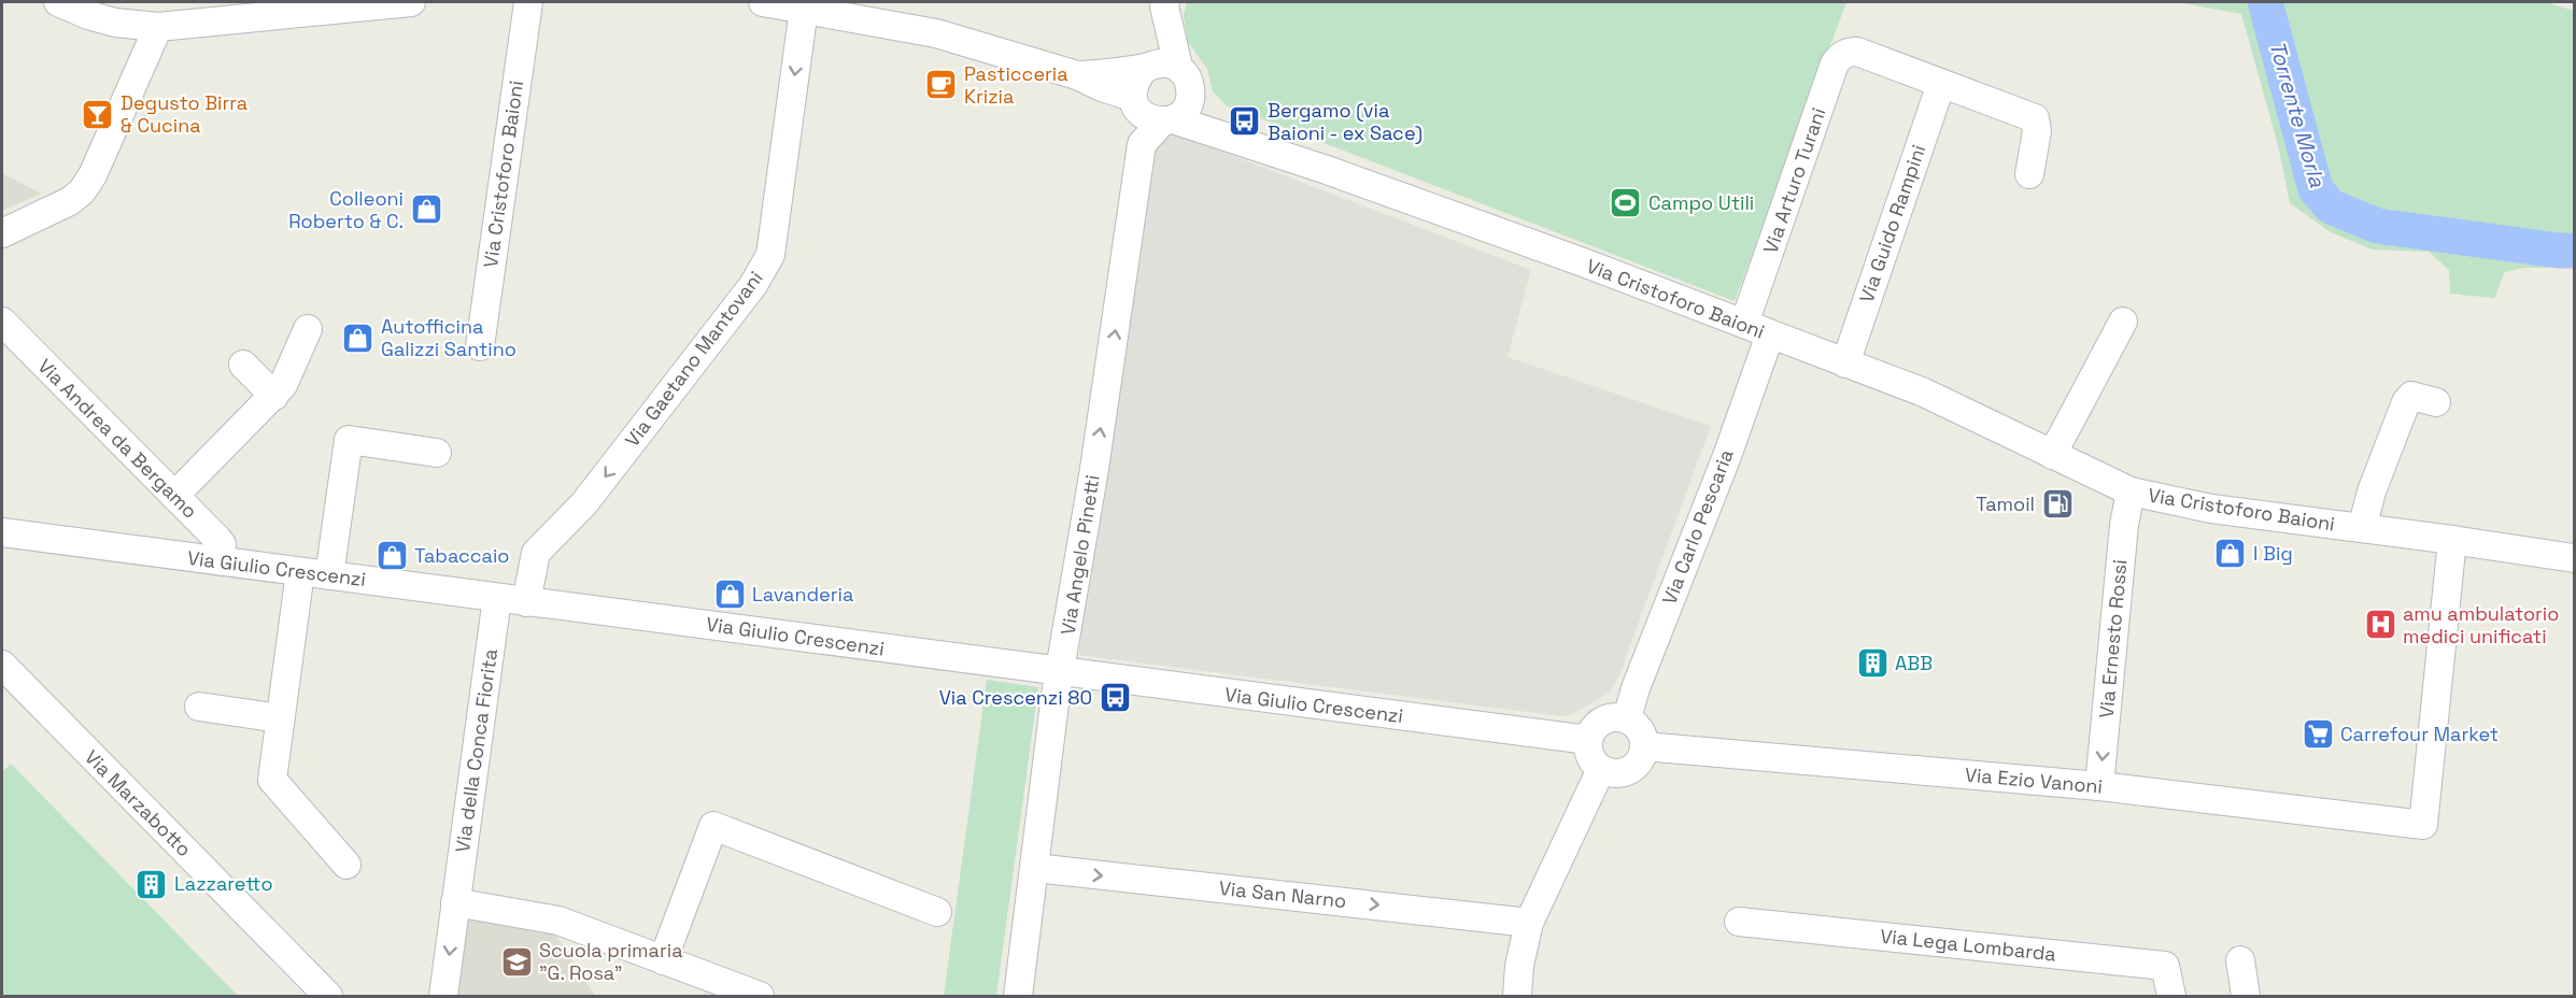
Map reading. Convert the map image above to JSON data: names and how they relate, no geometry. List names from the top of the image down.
{
  "streets": {
    "street": [
      "Via Cristoforo Baioni",
      "Via Arturo Turani",
      "Via Guido Rampini",
      "Via Gaetano Mantovani",
      "Via Andrea da Bergamo",
      "Via Carlo Pescaria",
      "Via Angelo Pinetti",
      "Via Giulio Crescenzi",
      "Via Ernesto Rossi",
      "Via della Conca Fiorita",
      "Via Ezio Vanoni",
      "Via Marzabotto",
      "Via San Narno",
      "Via Lega Lombarda"
    ]
  },
  "crossings": [
    ["Via Cristoforo Baioni", "Via Arturo Turani"],
    ["Via Cristoforo Baioni", "Via Guido Rampini"],
    ["Via Cristoforo Baioni", "Via Gaetano Mantovani"],
    ["Via Cristoforo Baioni", "Via Carlo Pescaria"],
    ["Via Cristoforo Baioni", "Via Angelo Pinetti"],
    ["Via Cristoforo Baioni", "Via Ernesto Rossi"],
    ["Via Cristoforo Baioni", "Via Ezio Vanoni"],
    ["Via Arturo Turani", "Via Guido Rampini"],
    ["Via Gaetano Mantovani", "Via Giulio Crescenzi"],
    ["Via Andrea da Bergamo", "Via Giulio Crescenzi"],
    ["Via Carlo Pescaria", "Via Giulio Crescenzi"],
    ["Via Carlo Pescaria", "Via Ezio Vanoni"],
    ["Via Angelo Pinetti", "Via Giulio Crescenzi"],
    ["Via Angelo Pinetti", "Via San Narno"],
    ["Via Giulio Crescenzi", "Via della Conca Fiorita"],
    ["Via Giulio Crescenzi", "Via Ezio Vanoni"],
    ["Via Ernesto Rossi", "Via Ezio Vanoni"]
  ],
  "one_way": [
    "Via Gaetano Mantovani",
    "Via Angelo Pinetti",
    "Via Ernesto Rossi",
    "Via San Narno"
  ],
  "water": ["Torrente Morla"],
  "places": {
    "cafe": ["Pasticceria Krizia"],
    "bar": ["Degusto Birra & Cucina"],
    "bus stop": ["Bergamo (via Baioni - ex Sace)", "Via Crescenzi 80"],
    "sports": ["Campo Utili"],
    "shop": [
      "Colleoni Roberto & C.",
      "Autofficina Galizzi Santino",
      "I Big",
      "Tabaccaio",
      "Lavanderia"
    ],
    "fuel station": ["Tamoil"],
    "hospital": ["amu ambulatorio medici unificati"],
    "building": ["ABB", "Lazzaretto"],
    "supermarket": ["Carrefour Market"],
    "school or university": ["Scuola primaria \"G. Rosa\""]
  }
}
